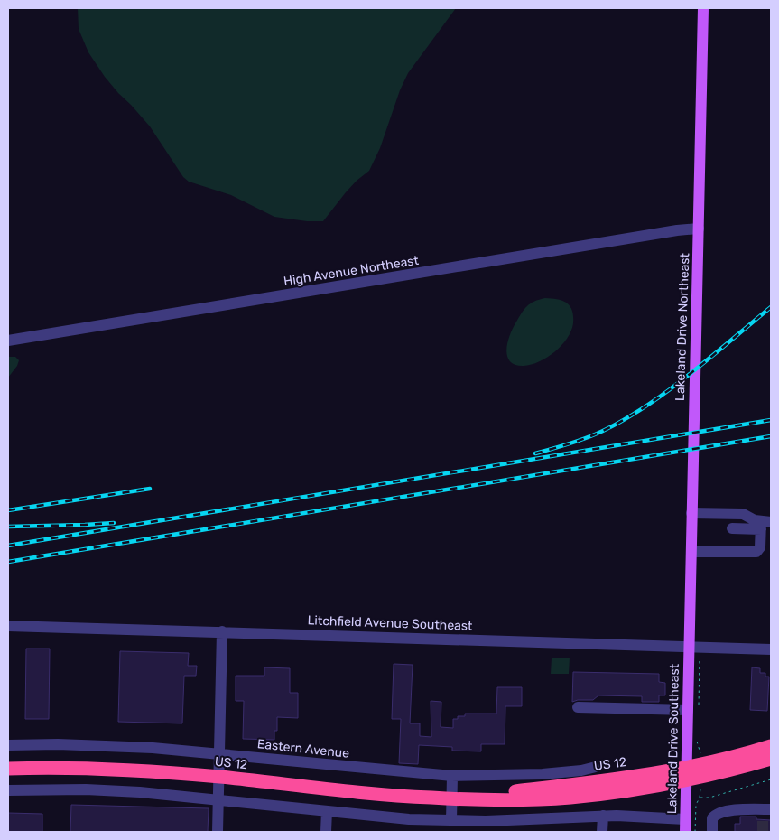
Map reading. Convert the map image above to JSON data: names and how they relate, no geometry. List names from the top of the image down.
{
  "streets": {
    "highway": ["US 12"],
    "main road": ["Lakeland Drive Northeast", "Lakeland Drive Southeast"],
    "street": ["High Avenue Northeast", "Litchfield Avenue Southeast", "Eastern Avenue"]
  },
  "crossings": [
    ["High Avenue Northeast", "Lakeland Drive Northeast"],
    ["Lakeland Drive Northeast", "Litchfield Avenue Southeast"],
    ["Lakeland Drive Northeast", "Lakeland Drive Southeast"],
    ["Litchfield Avenue Southeast", "Lakeland Drive Southeast"],
    ["Lakeland Drive Southeast", "US 12"]
  ]
}
